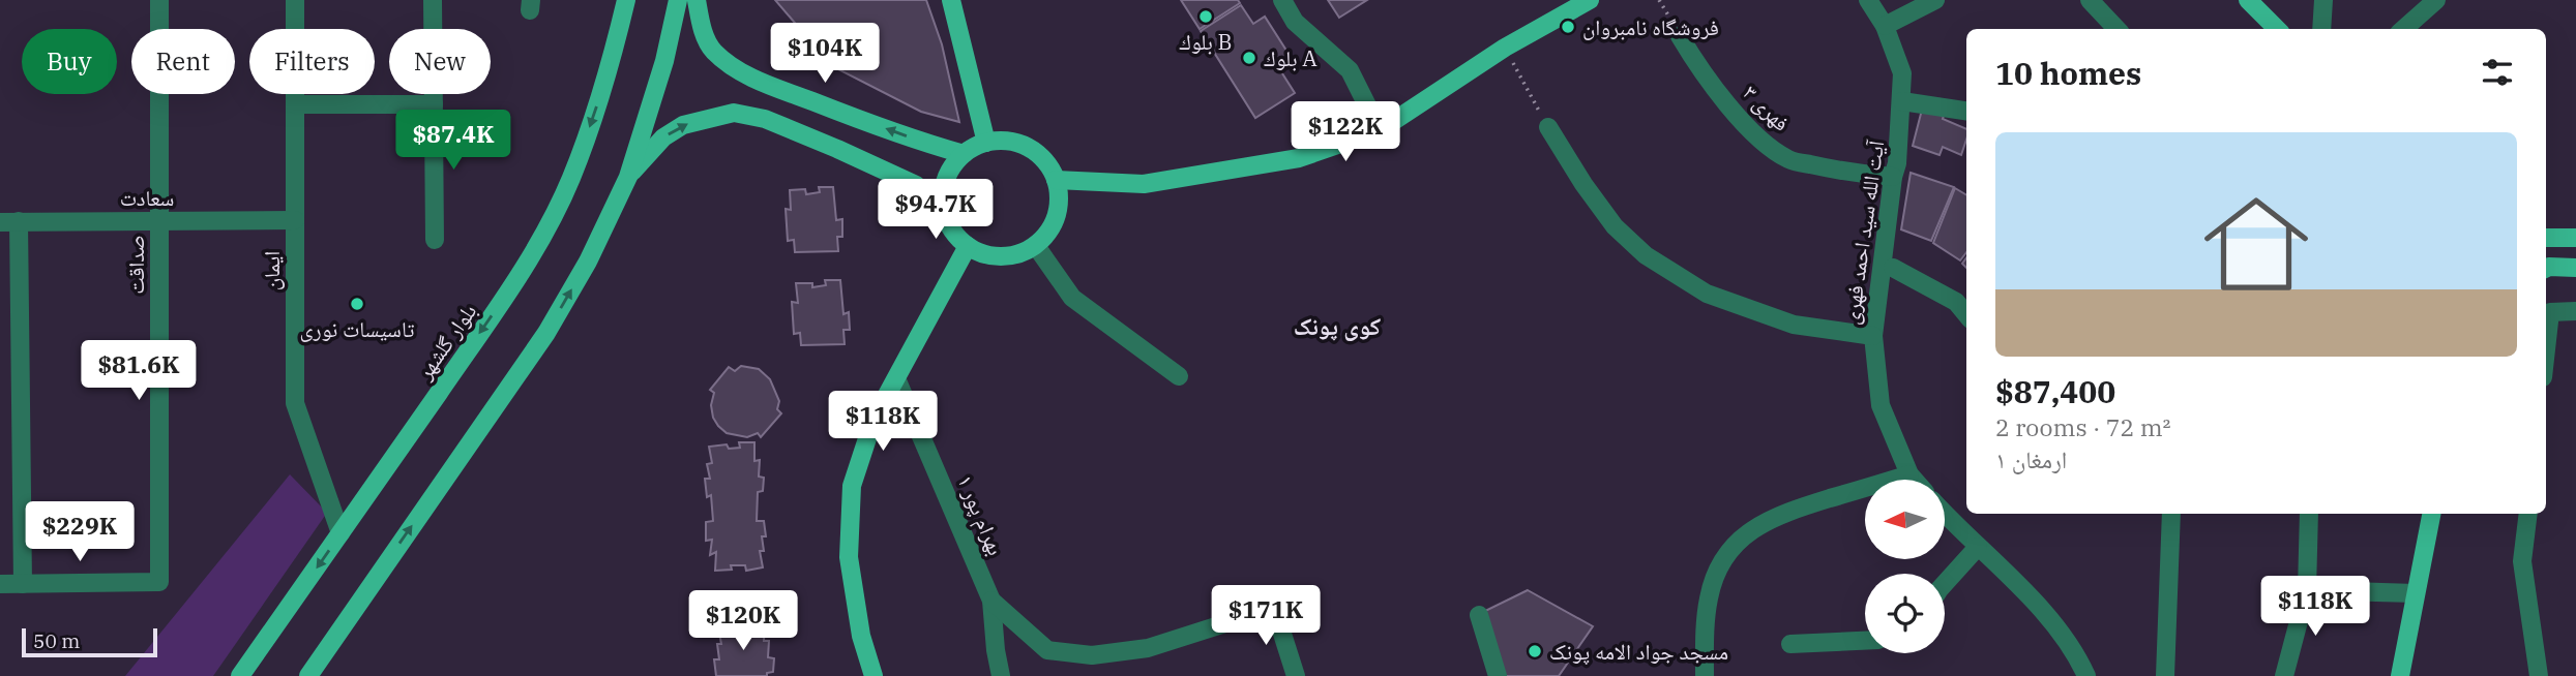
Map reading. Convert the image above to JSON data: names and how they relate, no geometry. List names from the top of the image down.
{
  "streets": {
    "main road": ["بلوار گلشهر"],
    "street": [
      "فهری ۳",
      "سعادت",
      "آیت الله سید احمد فهری",
      "صداقت",
      "ایمان",
      "بهرام پور ۱"
    ]
  },
  "crossings": [
    ["فهری ۳", "آیت الله سید احمد فهری"],
    ["سعادت", "صداقت"],
    ["سعادت", "ایمان"],
    ["ایمان", "بلوار گلشهر"]
  ],
  "districts": ["کوی پونک"],
  "places": [
    "بلوك B",
    "فروشگاه نامبروان",
    "بلوك A",
    "تاسیسات نوری",
    "مسجد جواد الامه پونک"
  ],
  "scale_bar": "50 m",
  "north": "left",
  "page": {
    "price": [
      "$104K",
      "$122K",
      "$87.4K",
      "$94.7K",
      "$81.6K",
      "$118K",
      "$229K",
      "$118K",
      "$171K",
      "$120K"
    ],
    "chip": [
      "Buy",
      "Rent",
      "Filters",
      "New"
    ],
    "heading": "10 homes",
    "list": [
      {
        "name": "$87,400",
        "note": "2 rooms · 72 m² · ارمغان ۱"
      }
    ],
    "scale": "50 m"
  }
}
